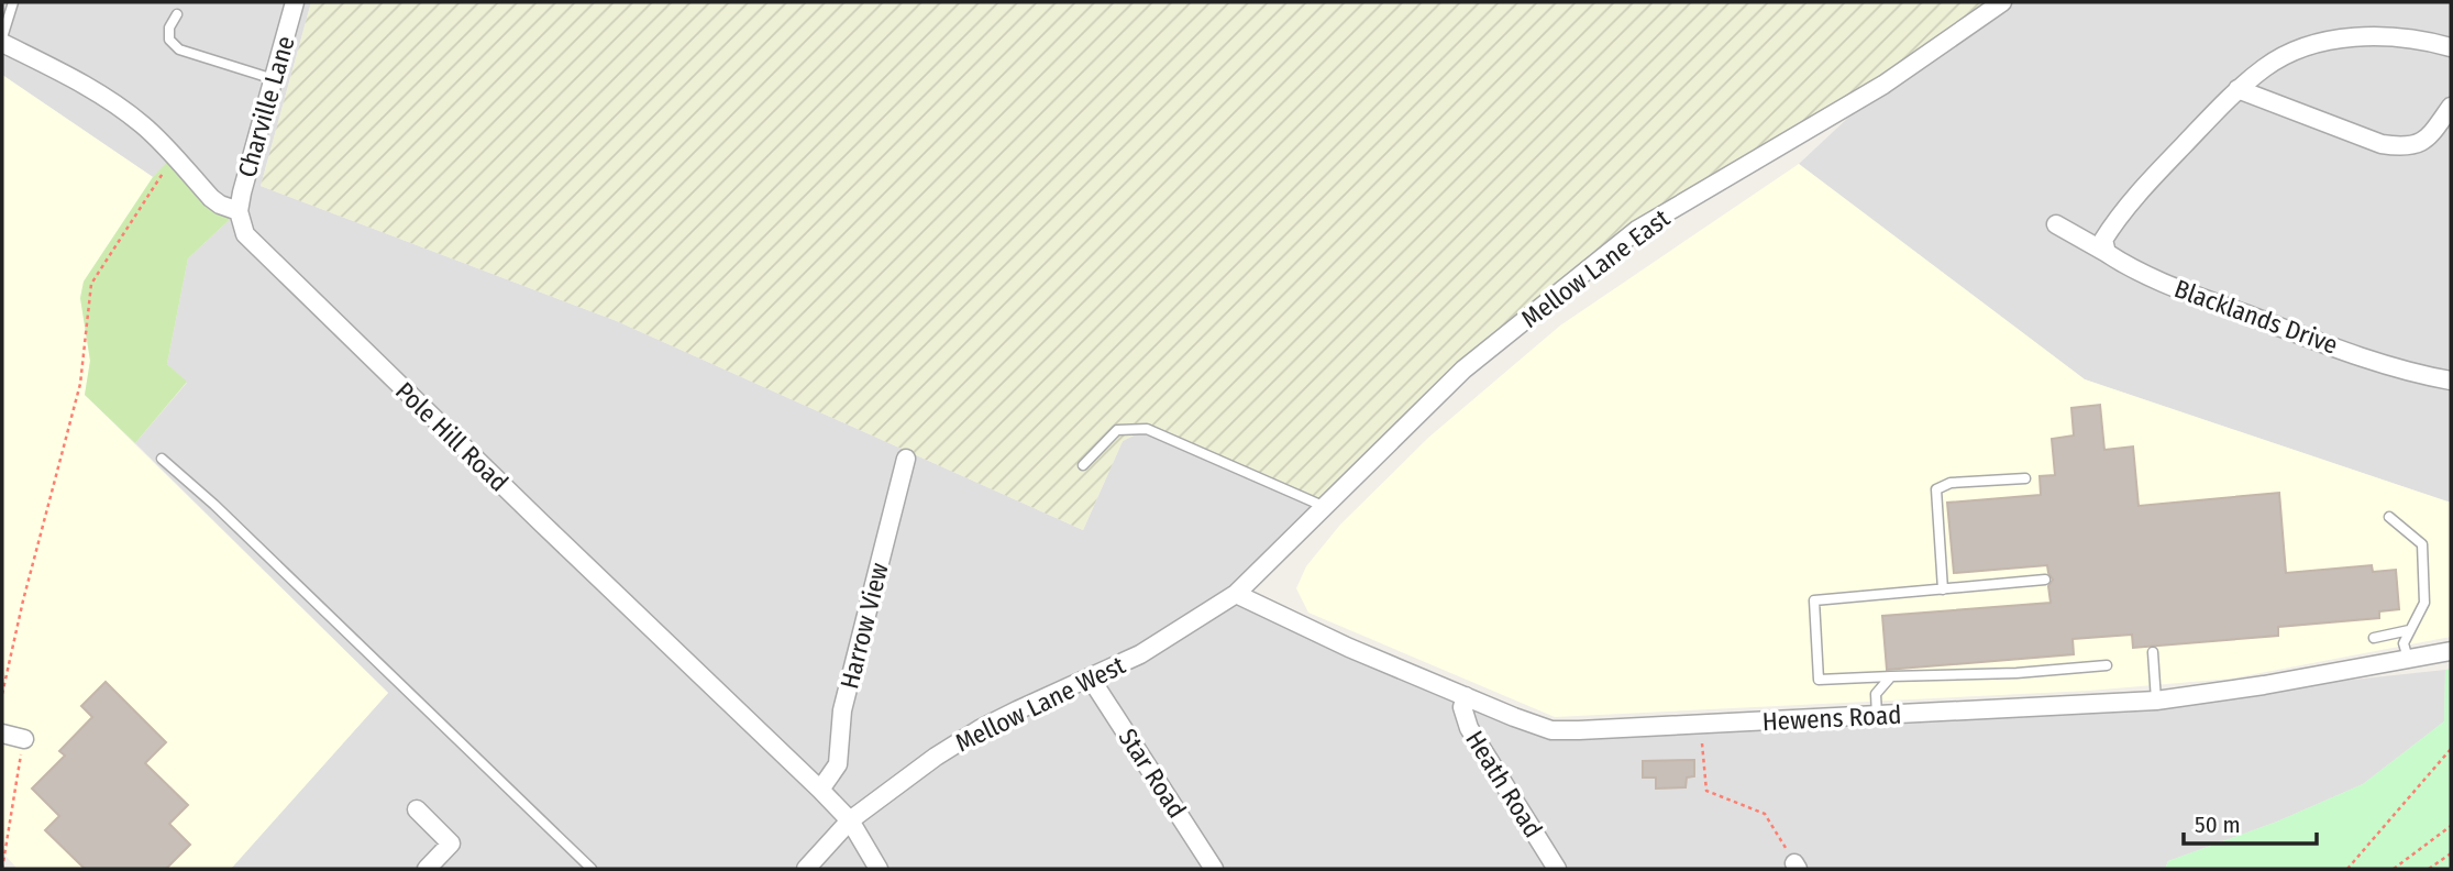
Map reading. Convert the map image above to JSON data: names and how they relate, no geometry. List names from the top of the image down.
{
  "streets": {
    "street": [
      "Charville Lane",
      "Mellow Lane East",
      "Blacklands Drive",
      "Pole Hill Road",
      "Harrow View",
      "Mellow Lane West",
      "Hewens Road",
      "Star Road",
      "Heath Road"
    ]
  },
  "crossings": [
    ["Charville Lane", "Pole Hill Road"],
    ["Mellow Lane East", "Mellow Lane West"],
    ["Mellow Lane East", "Hewens Road"],
    ["Pole Hill Road", "Harrow View"],
    ["Pole Hill Road", "Mellow Lane West"],
    ["Mellow Lane West", "Hewens Road"],
    ["Mellow Lane West", "Star Road"],
    ["Hewens Road", "Heath Road"]
  ],
  "scale_bar": "50 m"
}
